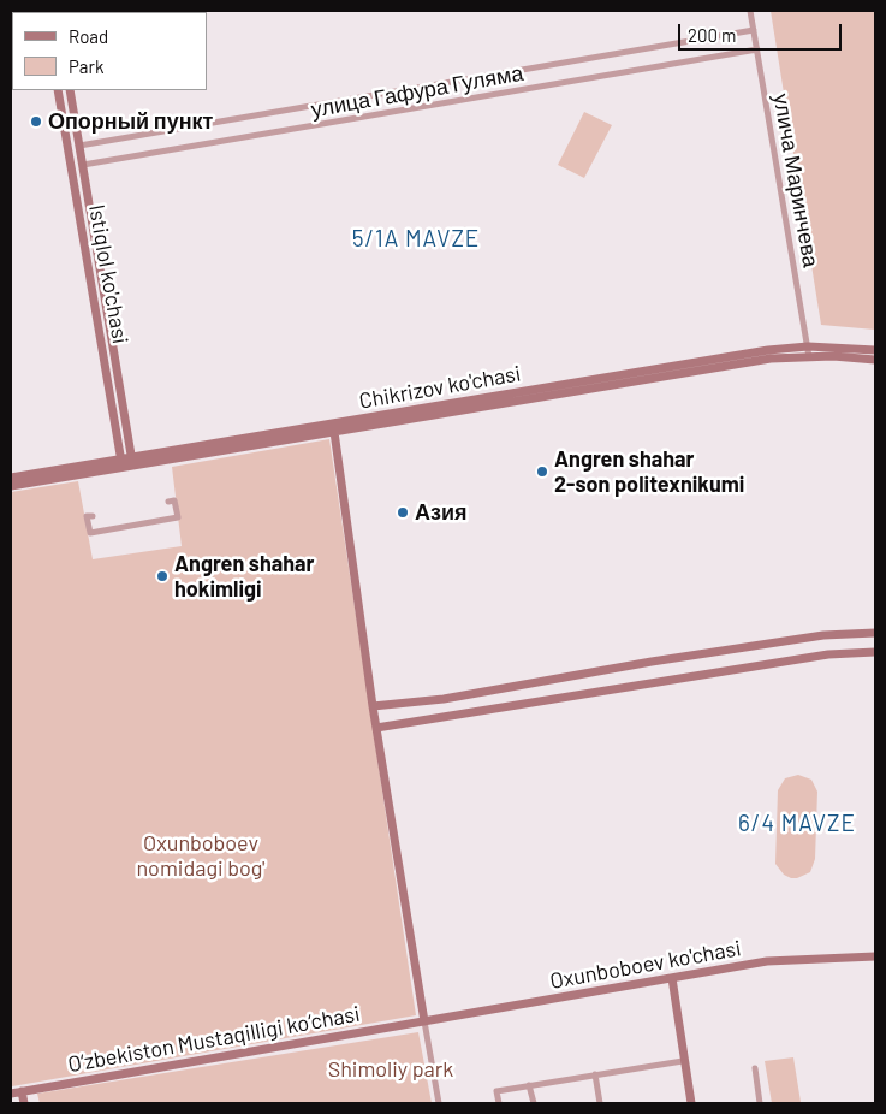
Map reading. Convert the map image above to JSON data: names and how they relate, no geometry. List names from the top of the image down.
{
  "streets": {
    "main road": [
      "Istiqlol ko'chasi",
      "Chikrizov ko'chasi",
      "Oxunboboev ko'chasi",
      "O‘zbekiston Mustaqilligi ko‘chasi"
    ],
    "street": ["улица Гафура Гуляма", "улича Маринчева"]
  },
  "crossings": [
    ["улица Гафура Гуляма", "улича Маринчева"],
    ["улица Гафура Гуляма", "Istiqlol ko'chasi"],
    ["улича Маринчева", "Chikrizov ko'chasi"],
    ["Istiqlol ko'chasi", "Chikrizov ko'chasi"],
    ["Oxunboboev ko'chasi", "O‘zbekiston Mustaqilligi ko‘chasi"]
  ],
  "districts": ["5/1A MAVZE", "6/4 MAVZE"],
  "parks": ["Oxunboboev nomidagi bog'", "Shimoliy park"],
  "places": [
    "Опорный пункт",
    "Angren shahar 2-son politexnikumi",
    "Азия",
    "Angren shahar hokimligi"
  ],
  "legend": ["Road", "Park"],
  "scale_bar": "200 m"
}
